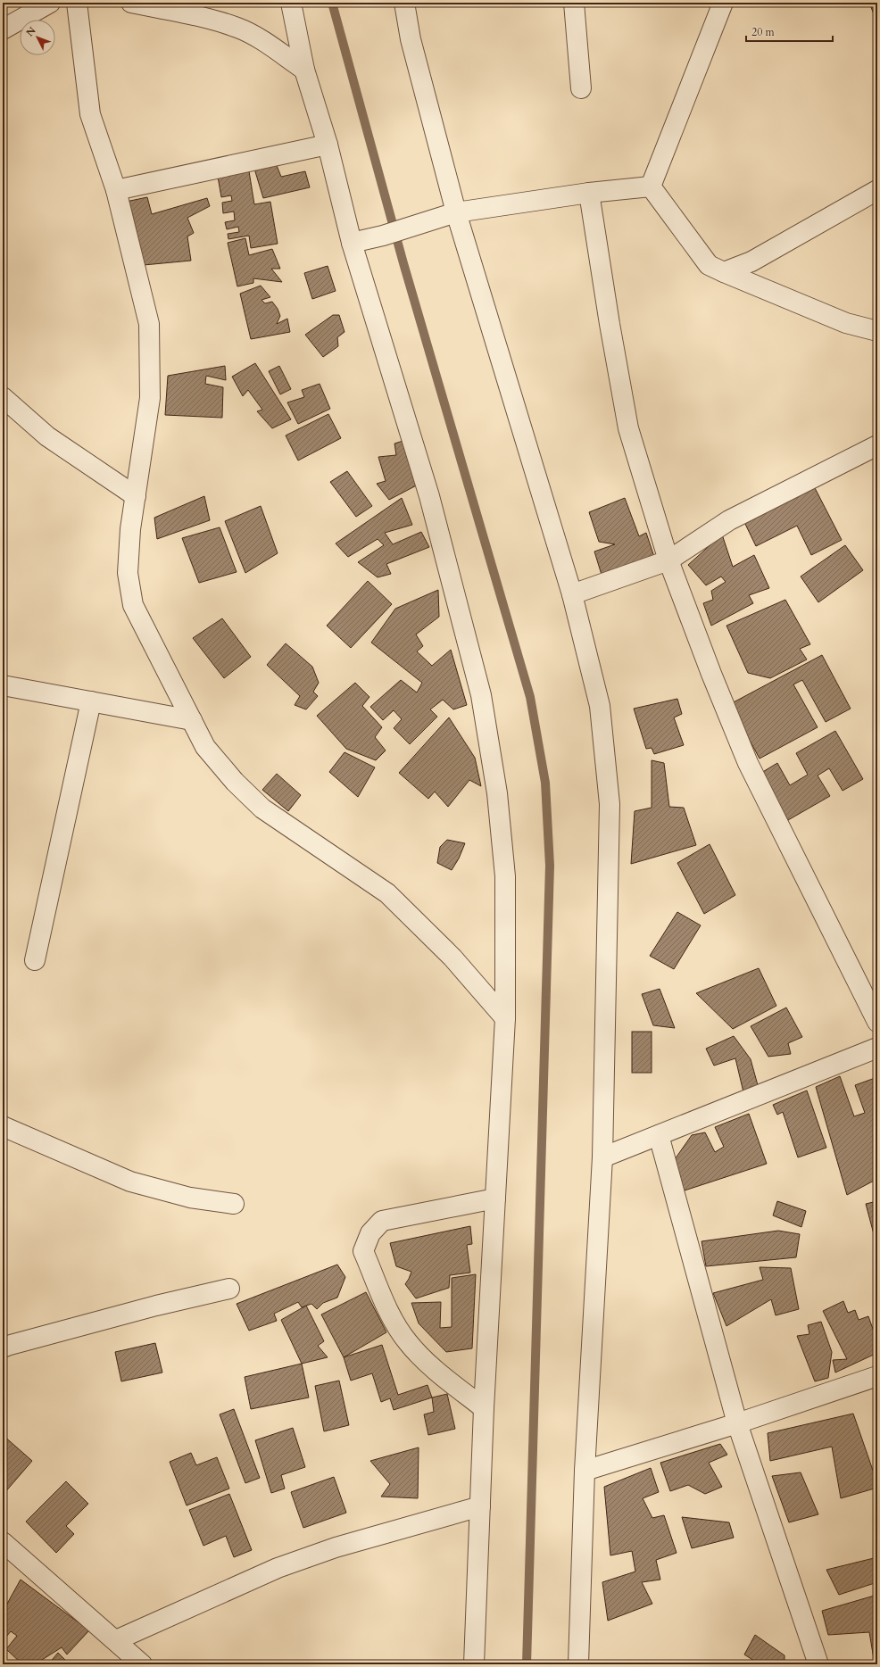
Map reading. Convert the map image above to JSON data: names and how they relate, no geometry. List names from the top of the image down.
{
  "scale_bar": "20 m",
  "north": "top left"
}
